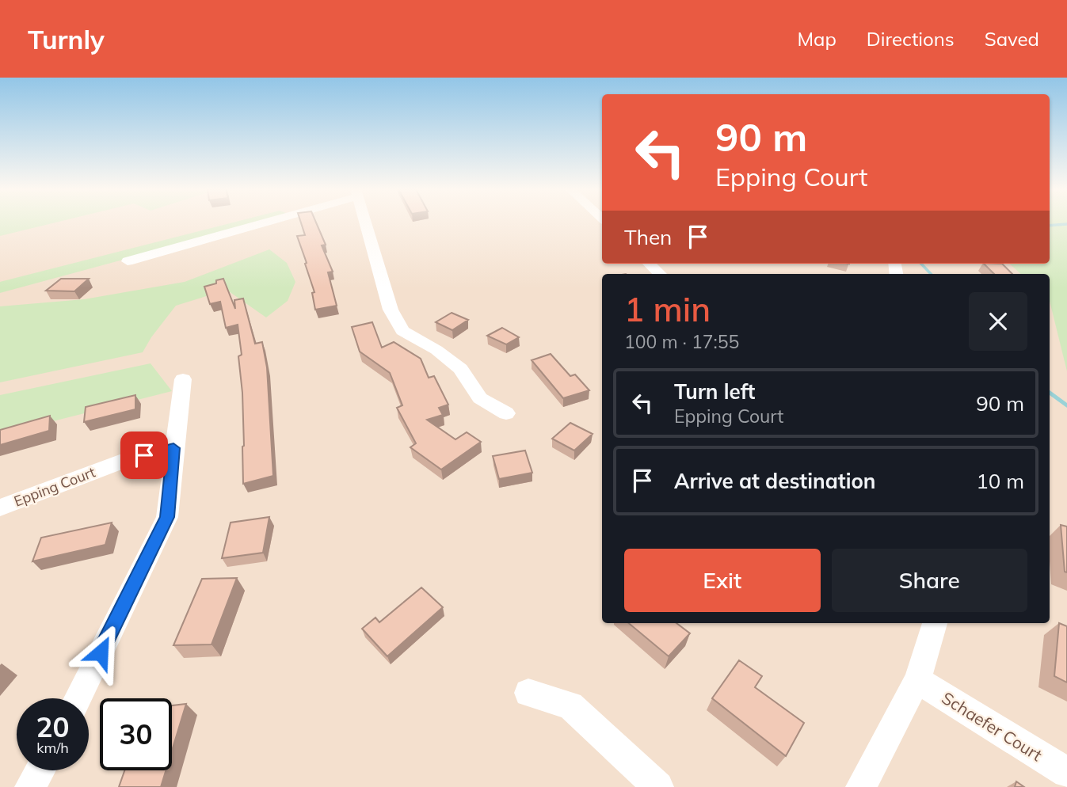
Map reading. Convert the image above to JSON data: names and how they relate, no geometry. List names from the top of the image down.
{
  "streets": {
    "street": ["Epping Court", "Schaefer Court"]
  },
  "page": {
    "header": "Turnly",
    "nav": ["Map", "Directions", "Saved"],
    "turn": ["90 m", "Epping Court"],
    "then": "Then",
    "heading": ["1 min", "100 m · 17:55"],
    "list": [
      {
        "name": "Turn left",
        "note": "Epping Court",
        "value": "90 m"
      },
      {
        "name": "Arrive at destination",
        "value": "10 m"
      }
    ],
    "buttons": ["Exit", "Share"],
    "speed": "20 km/h",
    "limit": "30"
  }
}
